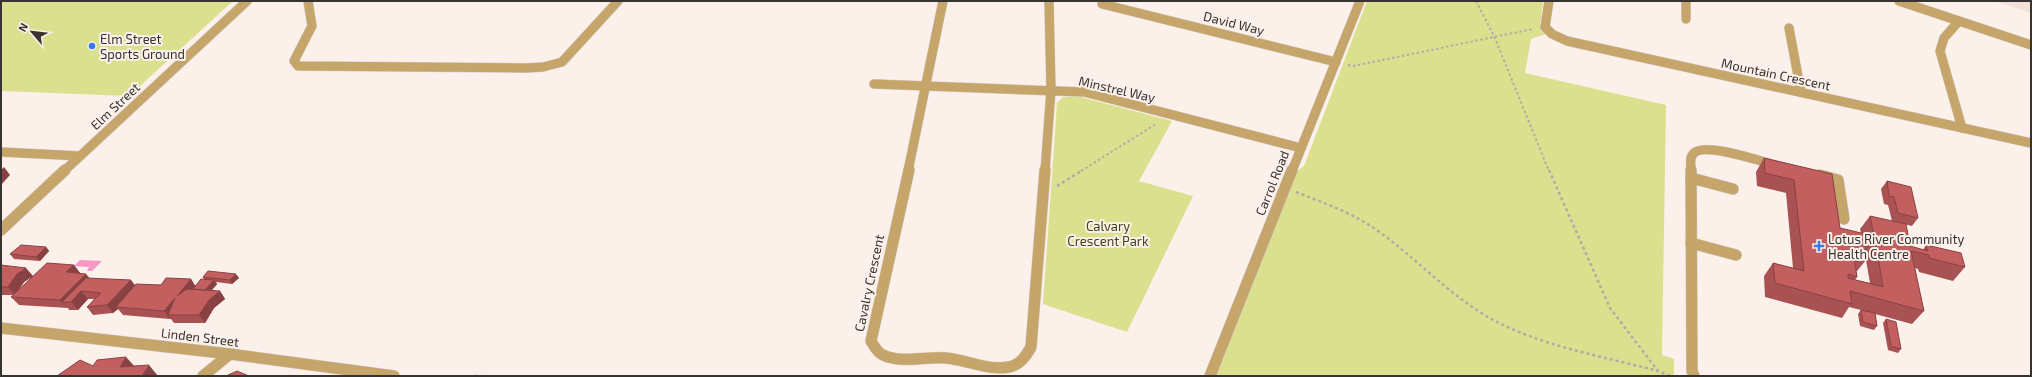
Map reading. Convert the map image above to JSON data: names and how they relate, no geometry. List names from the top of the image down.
{
  "streets": {
    "street": [
      "David Way",
      "Mountain Crescent",
      "Minstrel Way",
      "Elm Street",
      "Carrol Road",
      "Cavalry Crescent",
      "Linden Street"
    ]
  },
  "crossings": [
    ["David Way", "Carrol Road"],
    ["Minstrel Way", "Carrol Road"],
    ["Minstrel Way", "Cavalry Crescent"]
  ],
  "parks": ["Calvary Crescent Park"],
  "places": {
    "other": ["Elm Street Sports Ground"],
    "health": ["Lotus River Community Health Centre"]
  },
  "north": "top left"
}
